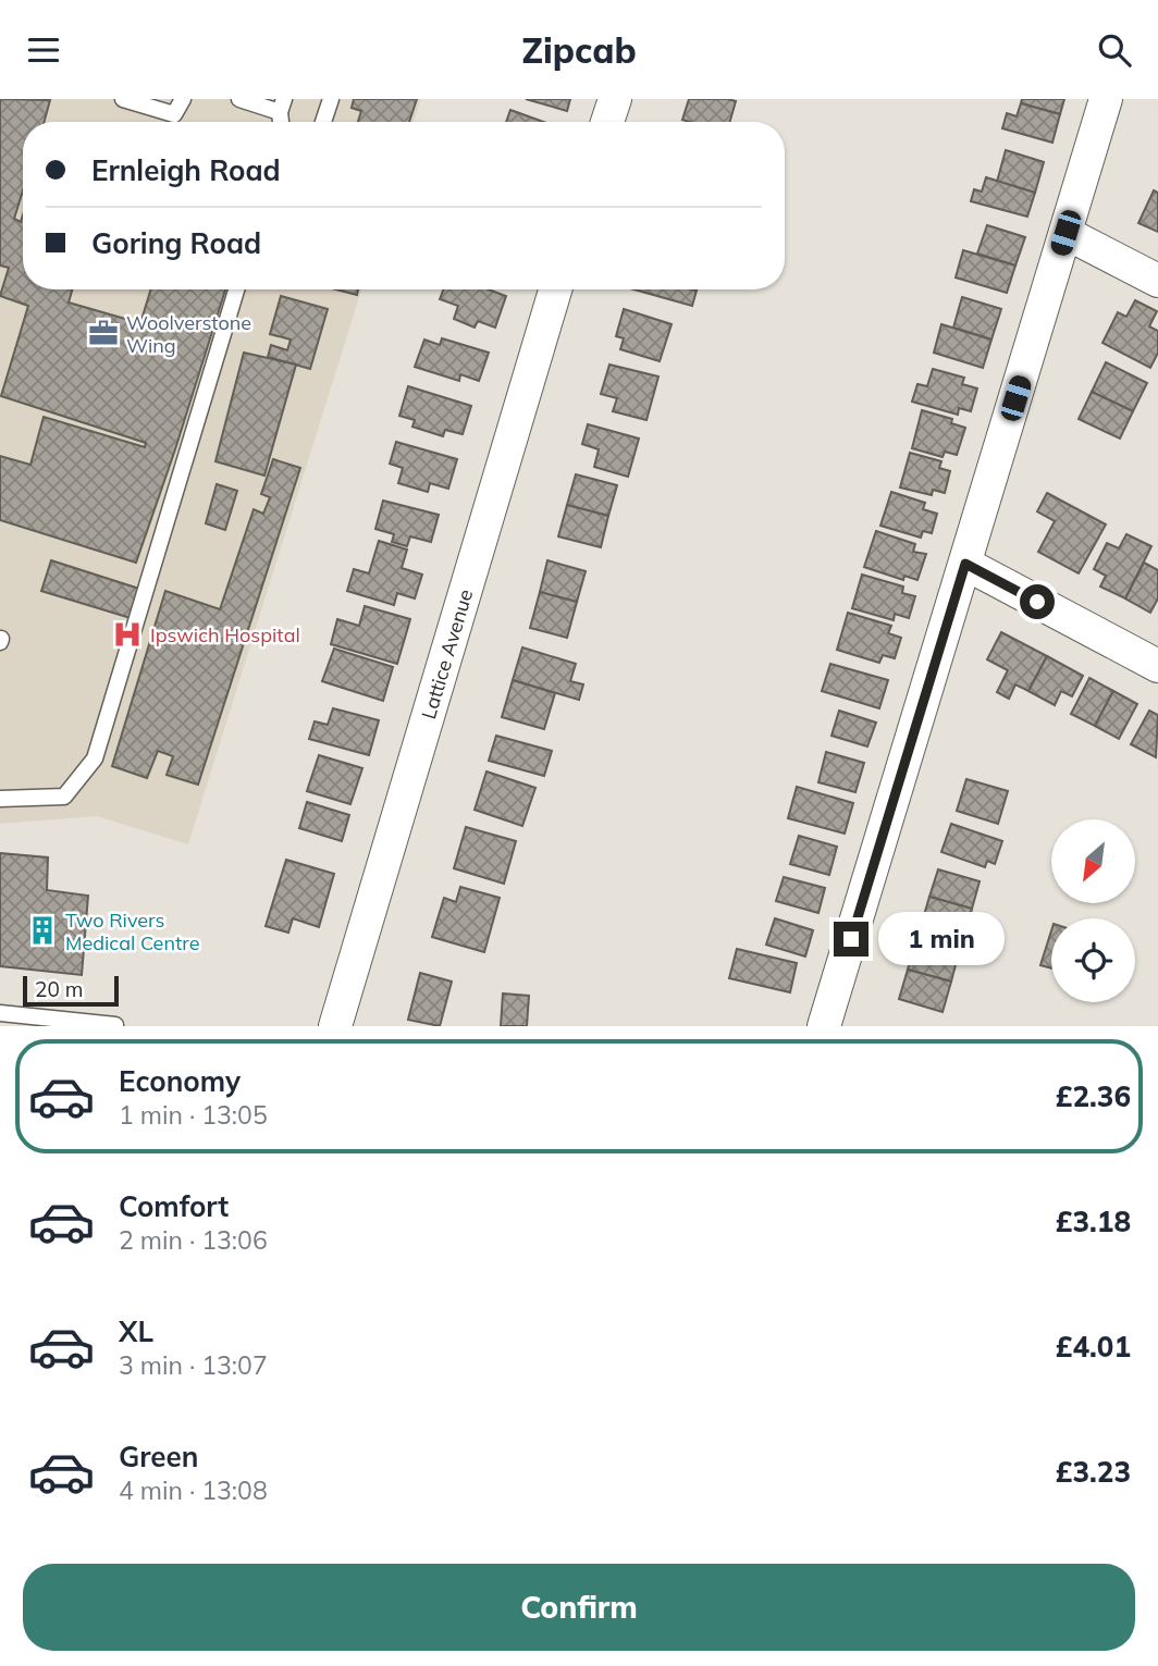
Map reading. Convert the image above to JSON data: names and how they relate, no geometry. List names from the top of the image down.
{
  "streets": {
    "street": ["Lattice Avenue"]
  },
  "places": {
    "office": ["Woolverstone Wing"],
    "hospital": ["Ipswich Hospital"],
    "building": ["Two Rivers Medical Centre"]
  },
  "scale_bar": "20 m",
  "north": "bottom left",
  "page": {
    "header": "Zipcab",
    "banner": ["Ernleigh Road", "Goring Road"],
    "bubble": "1 min",
    "scale": "20 m",
    "list": [
      {
        "name": "Economy",
        "note": "1 min · 13:05",
        "value": "£2.36"
      },
      {
        "name": "Comfort",
        "note": "2 min · 13:06",
        "value": "£3.18"
      },
      {
        "name": "XL",
        "note": "3 min · 13:07",
        "value": "£4.01"
      },
      {
        "name": "Green",
        "note": "4 min · 13:08",
        "value": "£3.23"
      }
    ],
    "buttons": "Confirm"
  }
}
